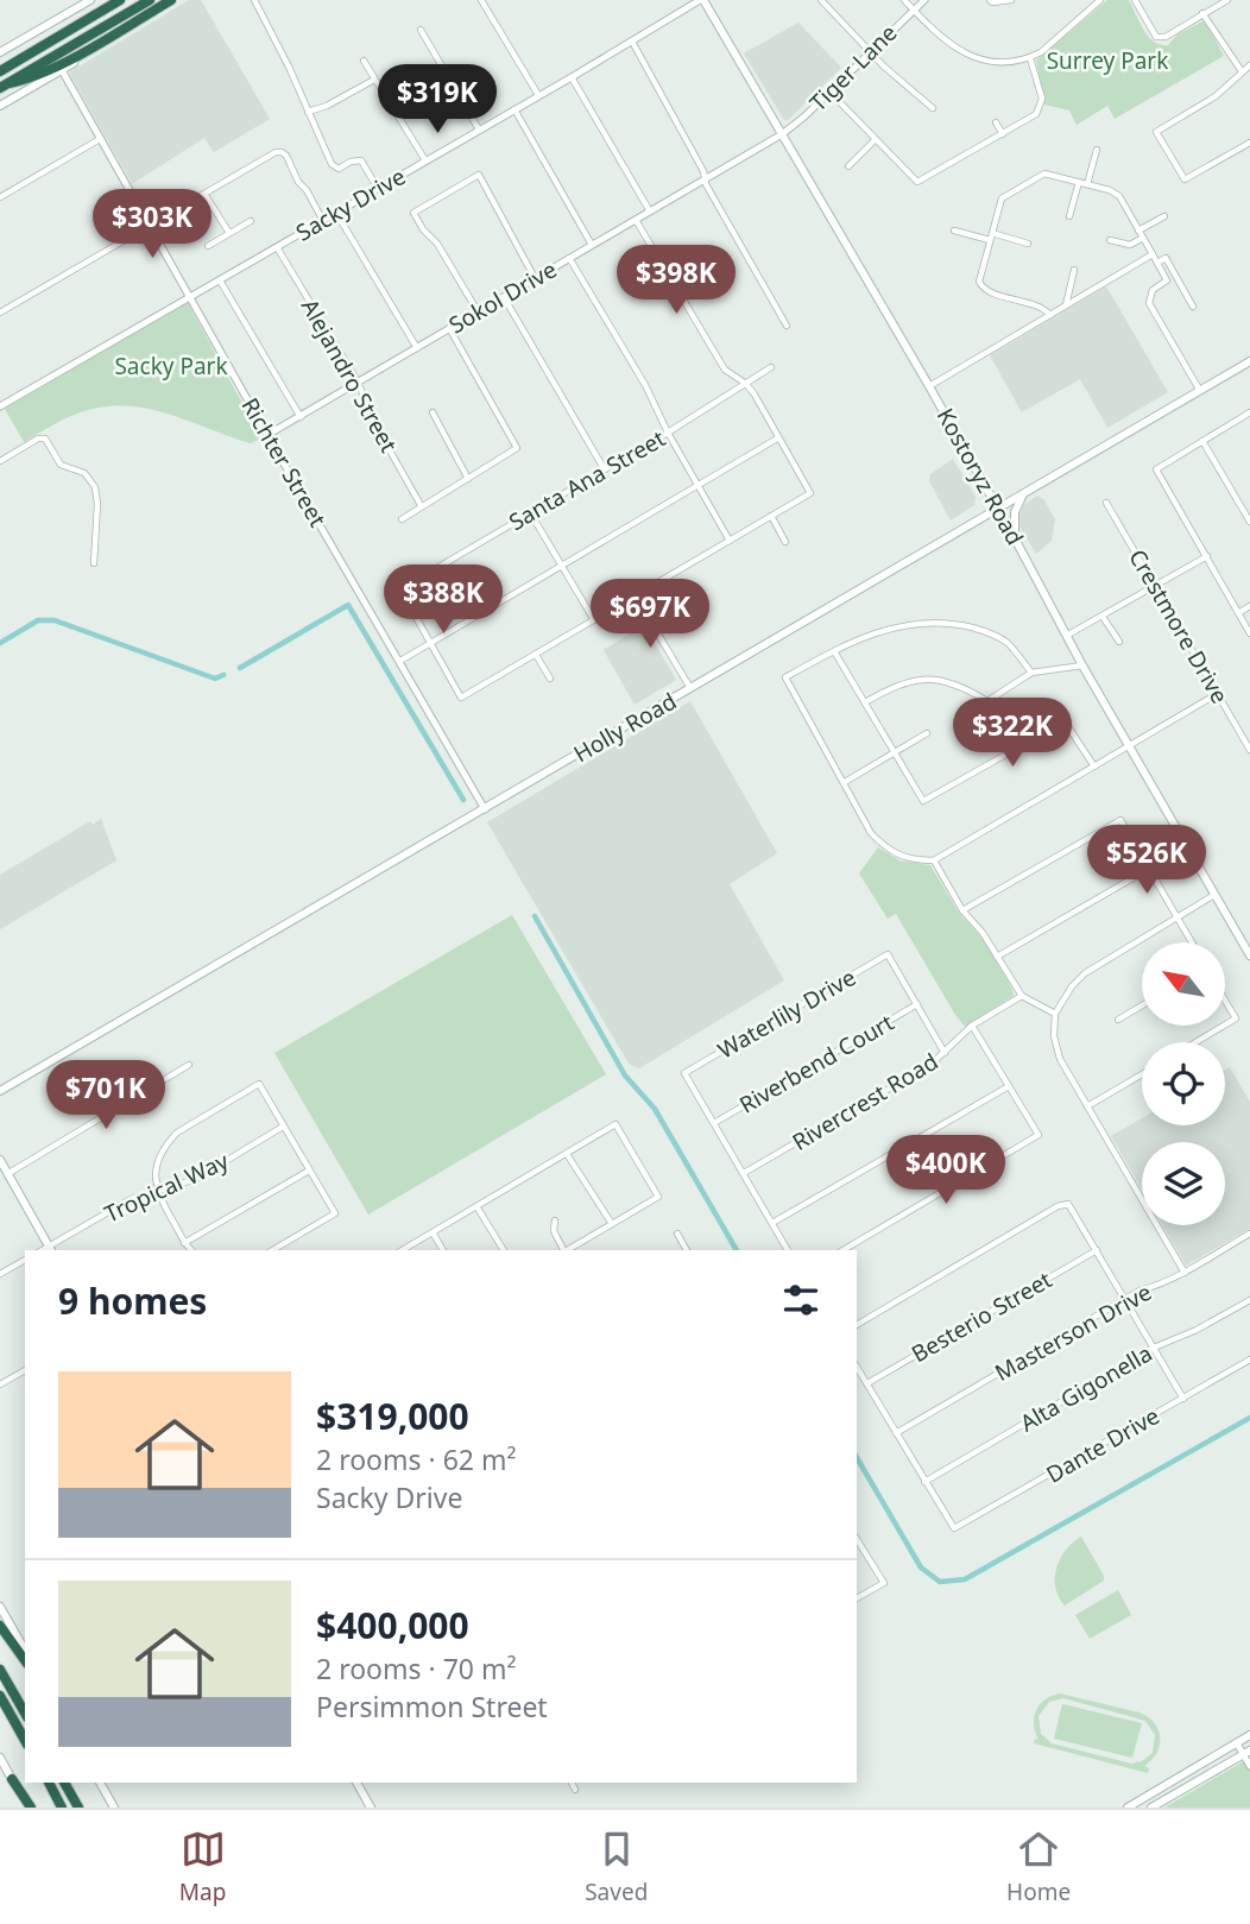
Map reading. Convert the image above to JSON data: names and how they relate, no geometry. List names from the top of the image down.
{
  "streets": {
    "main road": ["Kostoryz Road", "Holly Road"],
    "street": [
      "Tiger Lane",
      "Sacky Drive",
      "Sokol Drive",
      "Alejandro Street",
      "Richter Street",
      "Santa Ana Street",
      "Crestmore Drive",
      "Waterlily Drive",
      "Riverbend Court",
      "Rivercrest Road",
      "Tropical Way",
      "Besterio Street",
      "Masterson Drive",
      "Alta Gigonella",
      "Dante Drive"
    ]
  },
  "crossings": [
    ["Tiger Lane", "Sokol Drive"],
    ["Tiger Lane", "Kostoryz Road"],
    ["Sacky Drive", "Alejandro Street"],
    ["Sacky Drive", "Richter Street"],
    ["Sacky Drive", "Kostoryz Road"],
    ["Sokol Drive", "Alejandro Street"],
    ["Sokol Drive", "Richter Street"],
    ["Sokol Drive", "Kostoryz Road"],
    ["Richter Street", "Holly Road"],
    ["Kostoryz Road", "Holly Road"],
    ["Waterlily Drive", "Riverbend Court"],
    ["Alta Gigonella", "Dante Drive"]
  ],
  "parks": ["Surrey Park", "Sacky Park"],
  "north": "top left",
  "page": {
    "price": [
      "$319K",
      "$303K",
      "$398K",
      "$388K",
      "$697K",
      "$322K",
      "$526K",
      "$701K",
      "$400K"
    ],
    "heading": "9 homes",
    "list": [
      {
        "name": "$319,000",
        "note": "2 rooms · 62 m² · Sacky Drive"
      },
      {
        "name": "$400,000",
        "note": "2 rooms · 70 m² · Persimmon Street"
      }
    ],
    "tabs": ["Map", "Saved", "Home"]
  }
}
